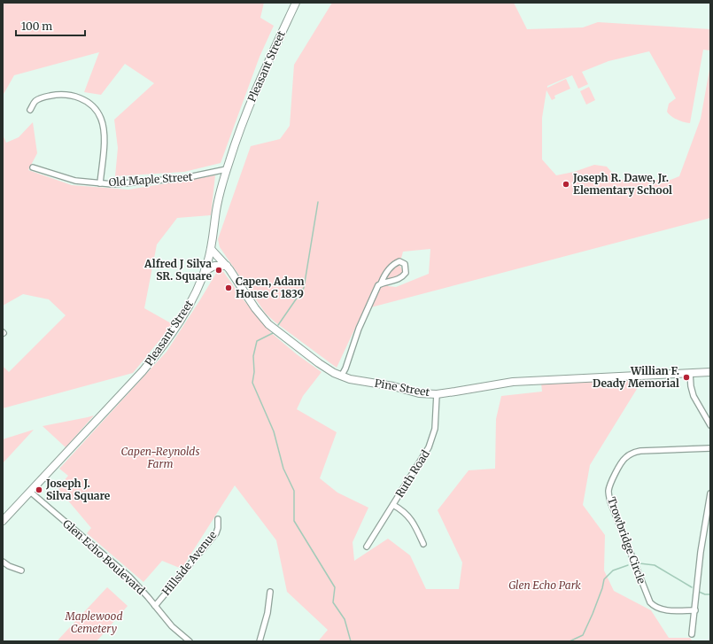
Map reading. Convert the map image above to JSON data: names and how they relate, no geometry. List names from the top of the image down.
{
  "streets": {
    "main road": ["Pleasant Street", "Pine Street"],
    "street": [
      "Old Maple Street",
      "Ruth Road",
      "Trowbridge Circle",
      "Glen Echo Boulevard",
      "Hillside Avenue"
    ]
  },
  "crossings": [
    ["Pleasant Street", "Old Maple Street"],
    ["Pleasant Street", "Pine Street"],
    ["Pleasant Street", "Glen Echo Boulevard"],
    ["Pine Street", "Ruth Road"],
    ["Glen Echo Boulevard", "Hillside Avenue"]
  ],
  "parks": ["Capen-Reynolds Farm", "Glen Echo Park", "Maplewood Cemetery"],
  "places": [
    "Joseph R. Dawe, Jr. Elementary School",
    "Alfred J Silva SR. Square",
    "Capen, Adam House C 1839",
    "Willian F. Deady Memorial",
    "Joseph J. Silva Square"
  ],
  "scale_bar": "100 m"
}
